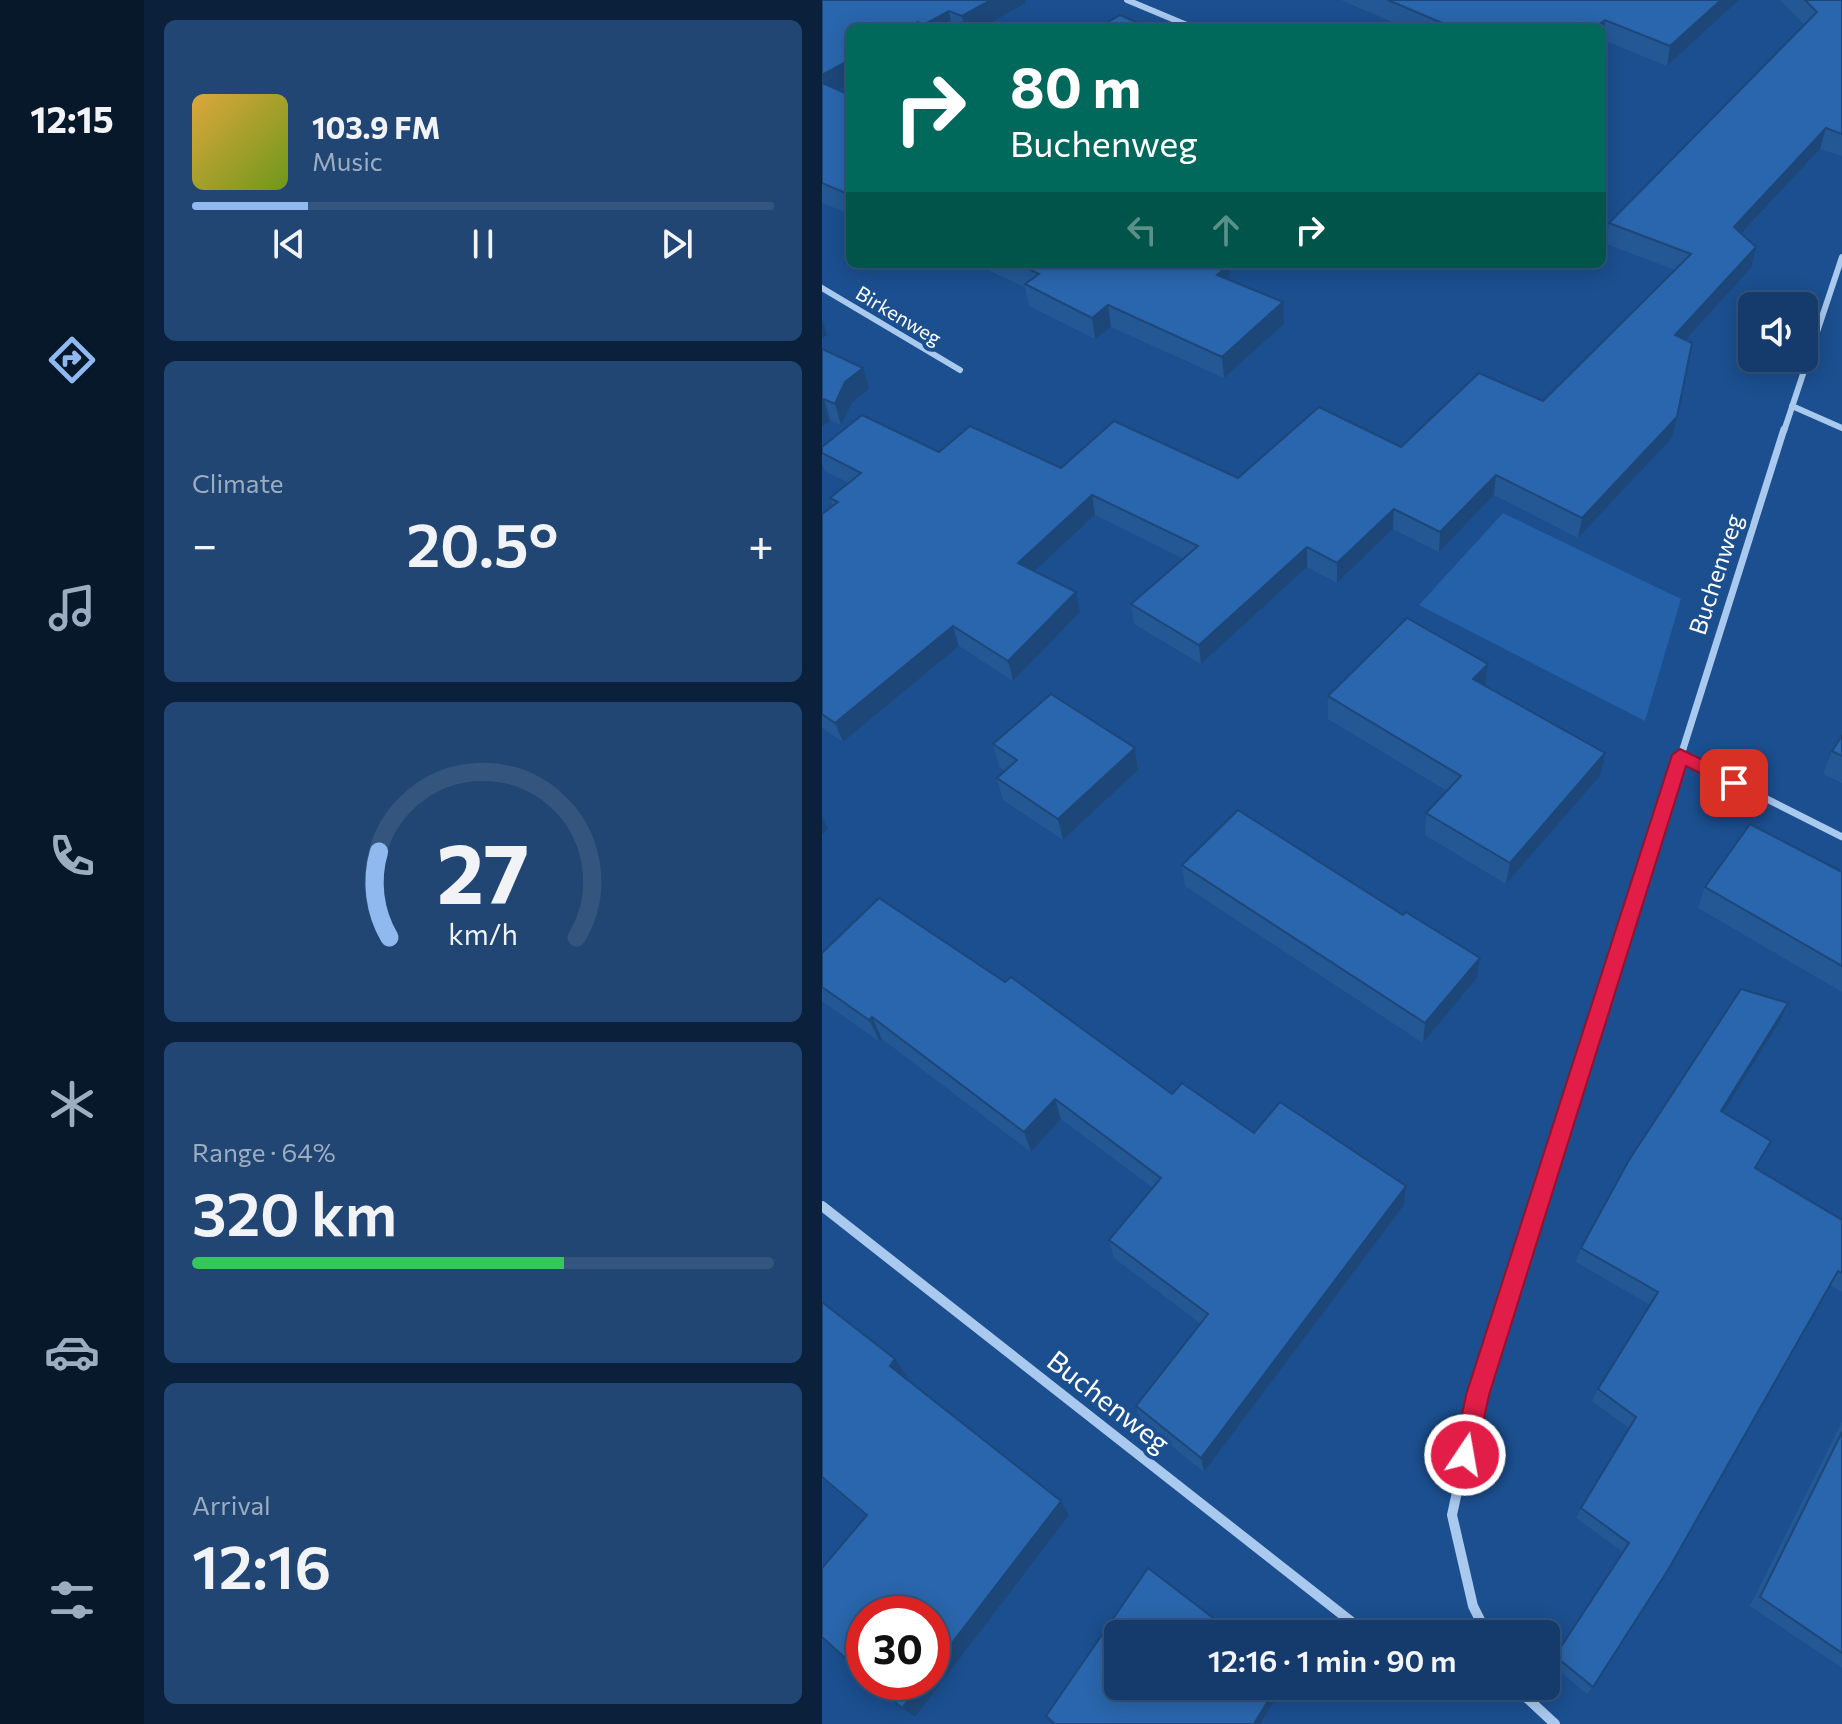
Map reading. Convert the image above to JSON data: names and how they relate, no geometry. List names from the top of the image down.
{
  "streets": {
    "street": ["Birkenweg", "Buchenweg"]
  },
  "page": {
    "tabs": "12:15",
    "turn": ["80 m", "Buchenweg"],
    "song": ["103.9 FM", "Music"],
    "tile": [
      "Climate",
      ["Range · 64%", "320 km"],
      ["Arrival", "12:16"]
    ],
    "heat": ["−", "20.5°", "+"],
    "limit": "30",
    "trip": "12:16 · 1 min · 90 m",
    "gauge": ["27", "km/h"]
  }
}
